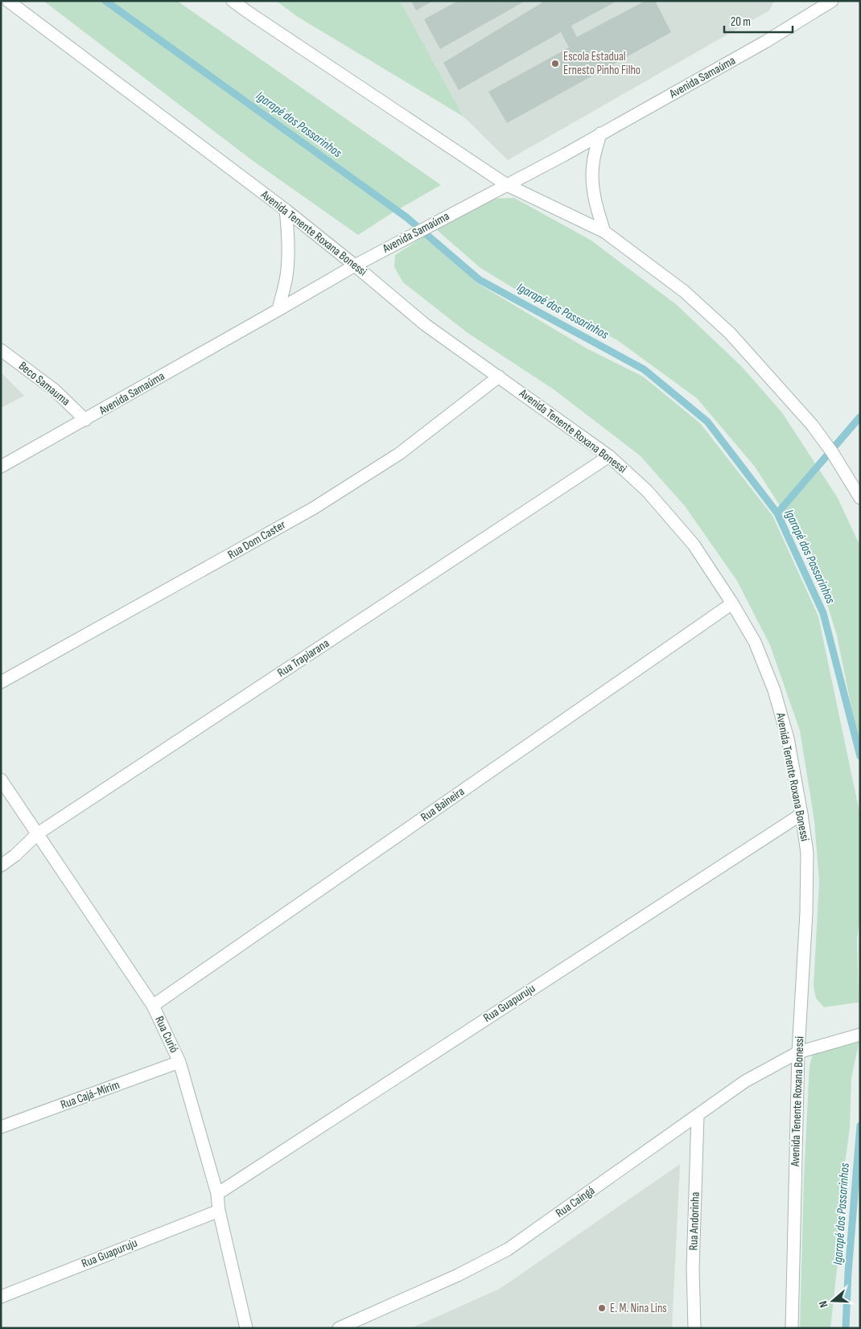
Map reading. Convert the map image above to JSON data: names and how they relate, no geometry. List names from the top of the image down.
{
  "streets": {
    "street": [
      "Avenida Samaúma",
      "Avenida Tenente Roxana Bonessi",
      "Beco Samauma",
      "Rua Dom Caster",
      "Rua Trapiarana",
      "Rua Baineira",
      "Rua Guapuruju",
      "Rua Curió",
      "Rua Cajá-Mirim",
      "Rua Caingá",
      "Rua Andorinha"
    ]
  },
  "crossings": [
    ["Avenida Samaúma", "Avenida Tenente Roxana Bonessi"],
    ["Avenida Samaúma", "Beco Samauma"],
    ["Avenida Tenente Roxana Bonessi", "Rua Dom Caster"],
    ["Avenida Tenente Roxana Bonessi", "Rua Trapiarana"],
    ["Avenida Tenente Roxana Bonessi", "Rua Baineira"],
    ["Avenida Tenente Roxana Bonessi", "Rua Guapuruju"],
    ["Avenida Tenente Roxana Bonessi", "Rua Caingá"],
    ["Rua Trapiarana", "Rua Curió"],
    ["Rua Baineira", "Rua Curió"],
    ["Rua Guapuruju", "Rua Curió"],
    ["Rua Curió", "Rua Cajá-Mirim"],
    ["Rua Caingá", "Rua Andorinha"]
  ],
  "water": ["Igarapé dos Passarinhos"],
  "places": ["Escola Estadual Ernesto Pinho Filho", "E. M. Nina Lins"],
  "scale_bar": "20 m",
  "north": "left"
}
